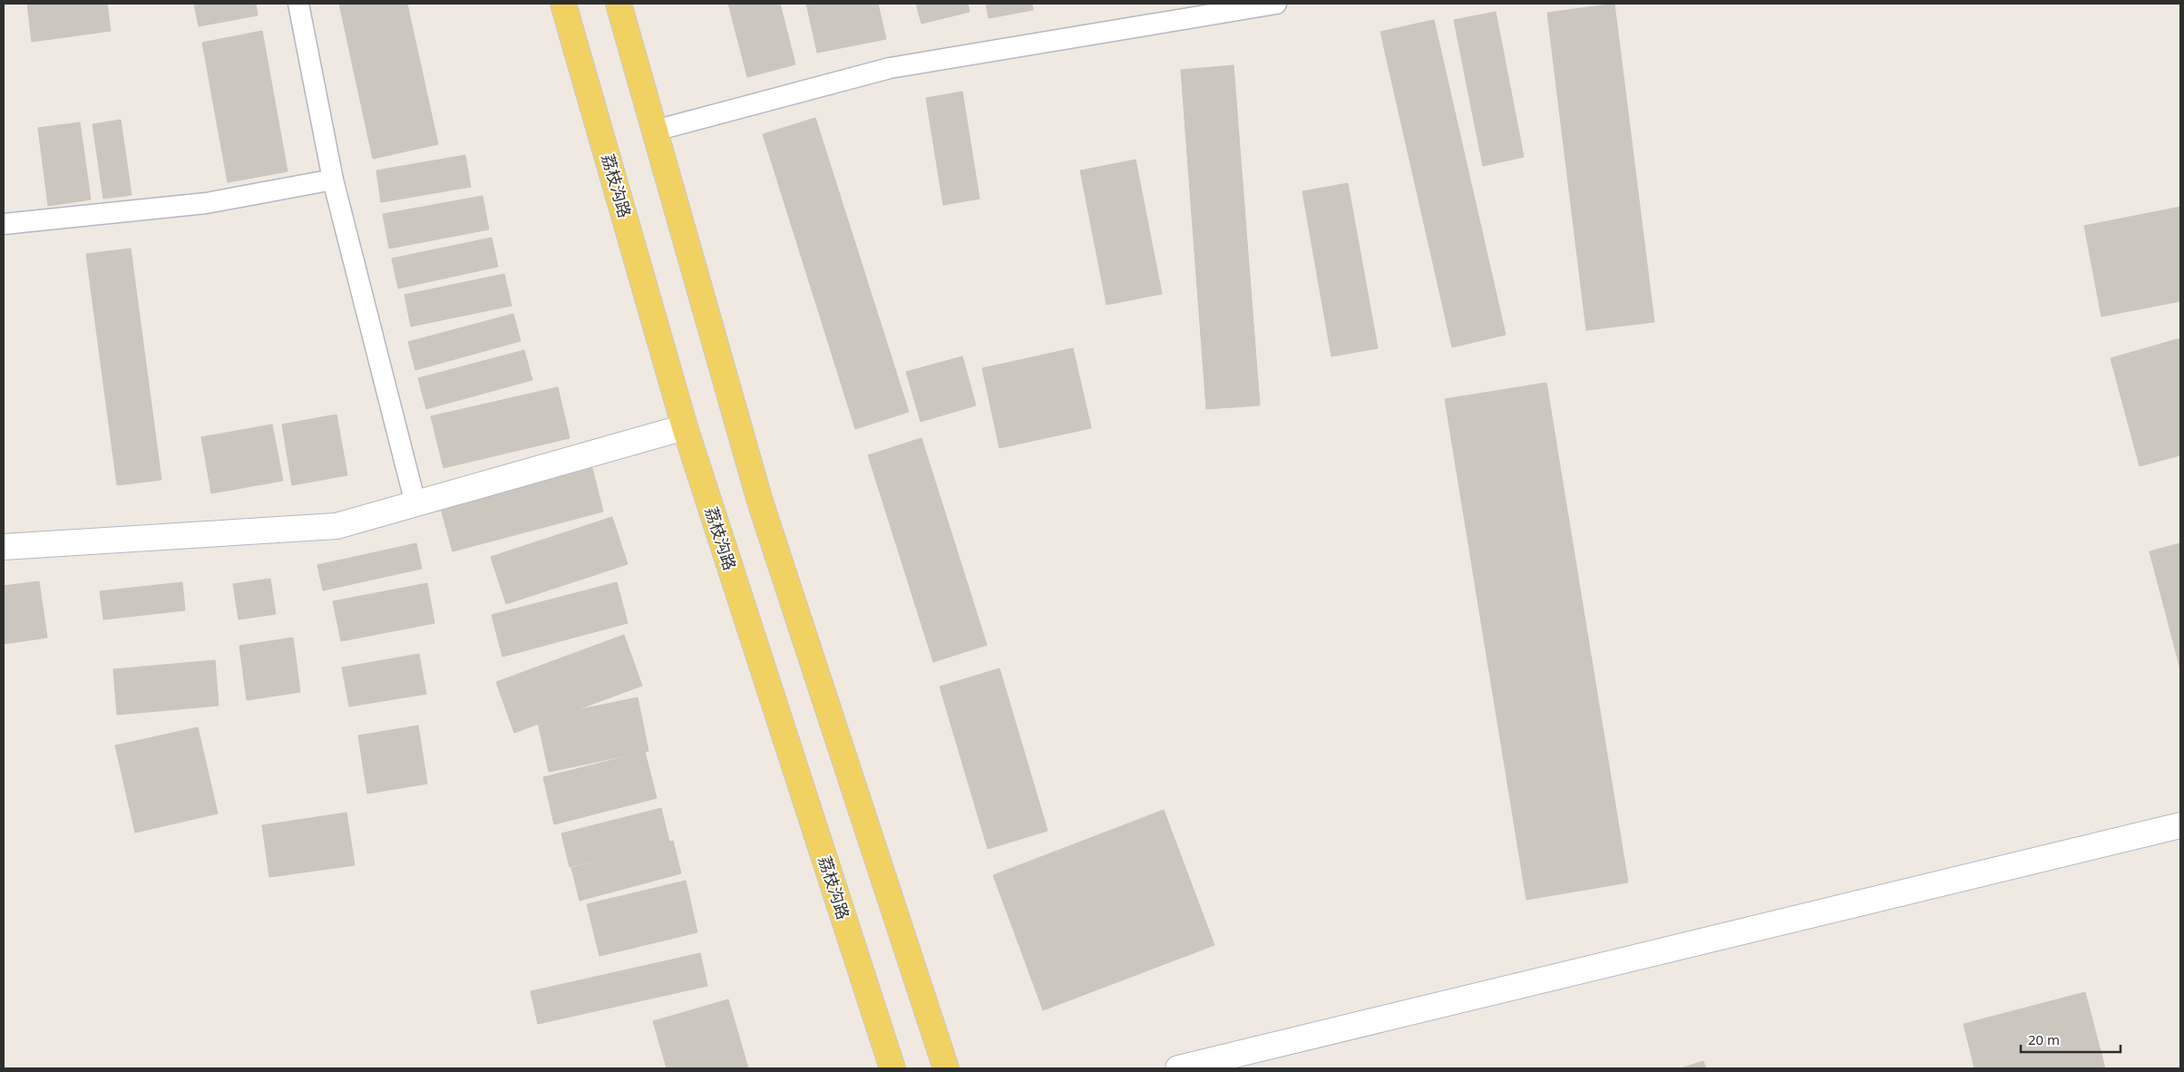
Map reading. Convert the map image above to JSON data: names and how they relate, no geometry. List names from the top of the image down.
{
  "streets": {
    "main road": ["荔枝沟路"]
  },
  "scale_bar": "20 m"
}
